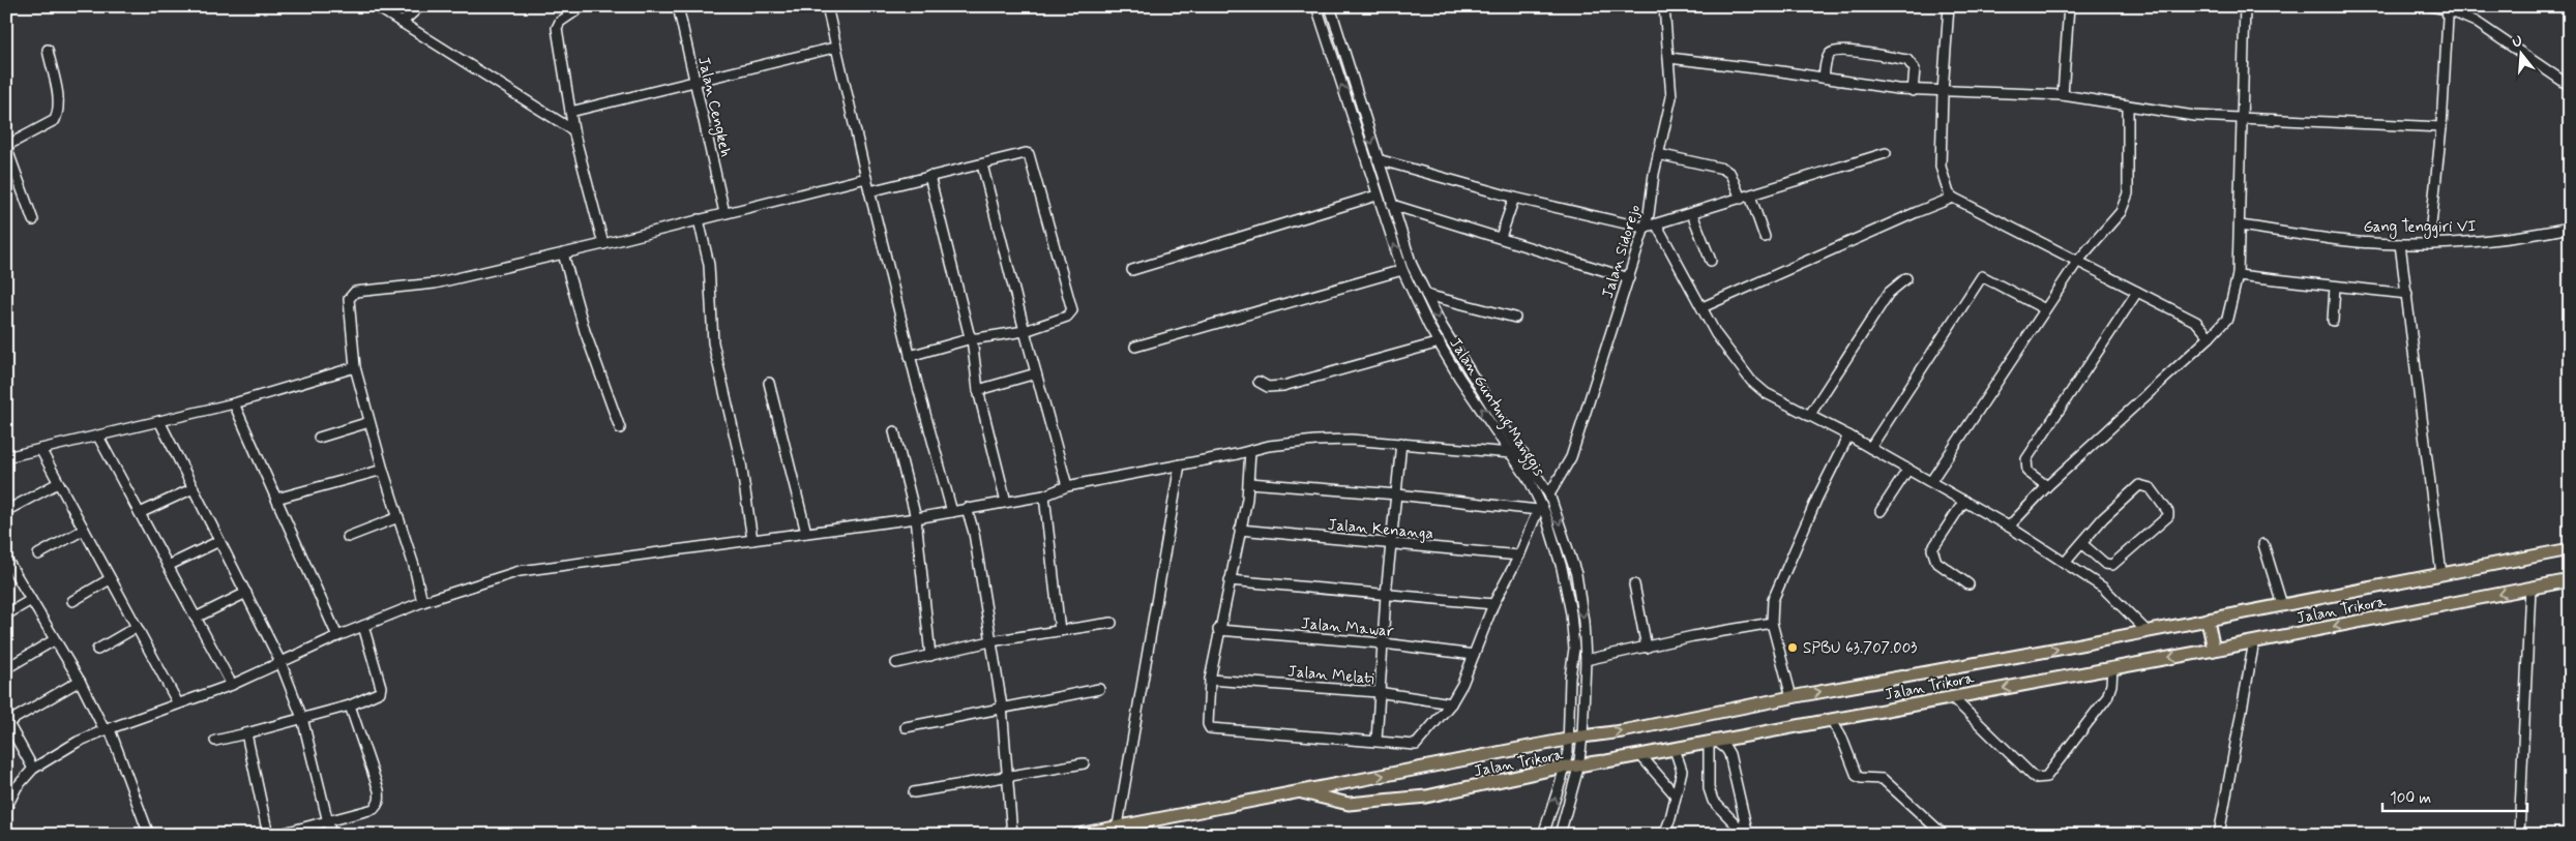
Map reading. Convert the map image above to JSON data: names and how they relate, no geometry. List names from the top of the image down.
{
  "streets": {
    "main road": ["Jalan Trikora"],
    "street": [
      "Jalan Cengkeh",
      "Gang Tenggiri VI",
      "Jalan Sidorejo",
      "Jalan Guntung Manggis",
      "Jalan Kenanga",
      "Jalan Mawar",
      "Jalan Melati"
    ]
  },
  "crossings": [
    ["Jalan Sidorejo", "Jalan Guntung Manggis"],
    ["Jalan Guntung Manggis", "Jalan Trikora"]
  ],
  "places": ["SPBU 63.707.003"],
  "scale_bar": "100 m",
  "north": "top"
}
